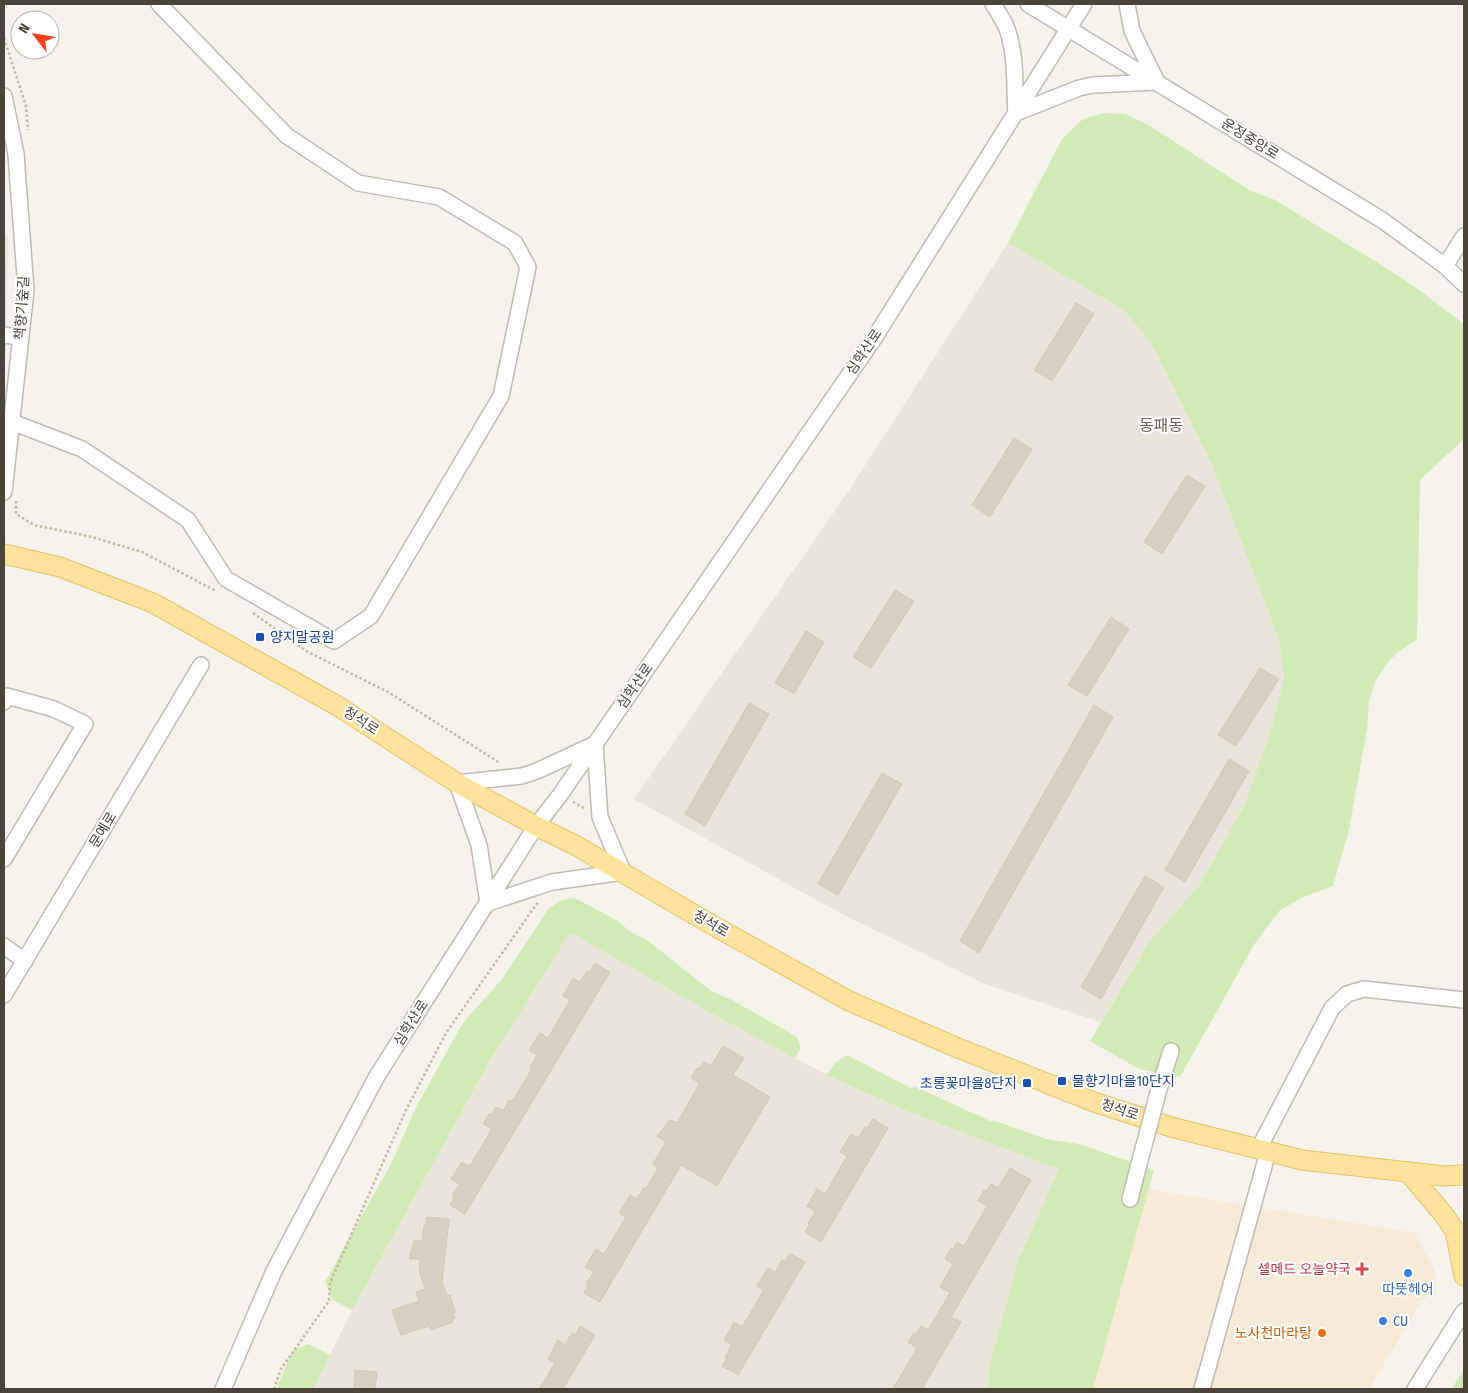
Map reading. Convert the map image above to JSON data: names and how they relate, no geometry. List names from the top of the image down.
{
  "streets": {
    "main road": ["청석로"],
    "street": [
      "운정중앙로",
      "책향기숲길",
      "심학산로",
      "문예로"
    ]
  },
  "crossings": [
    ["운정중앙로", "심학산로"],
    ["심학산로", "청석로"]
  ],
  "districts": ["동패동"],
  "places": {
    "transit": ["양지말공원", "물향기마을10단지", "초롱꽃마을8단지"],
    "health": ["셀메드 오늘약국"],
    "other": ["따뜻헤어", "CU", "노사천마라탕"]
  },
  "north": "top left"
}
